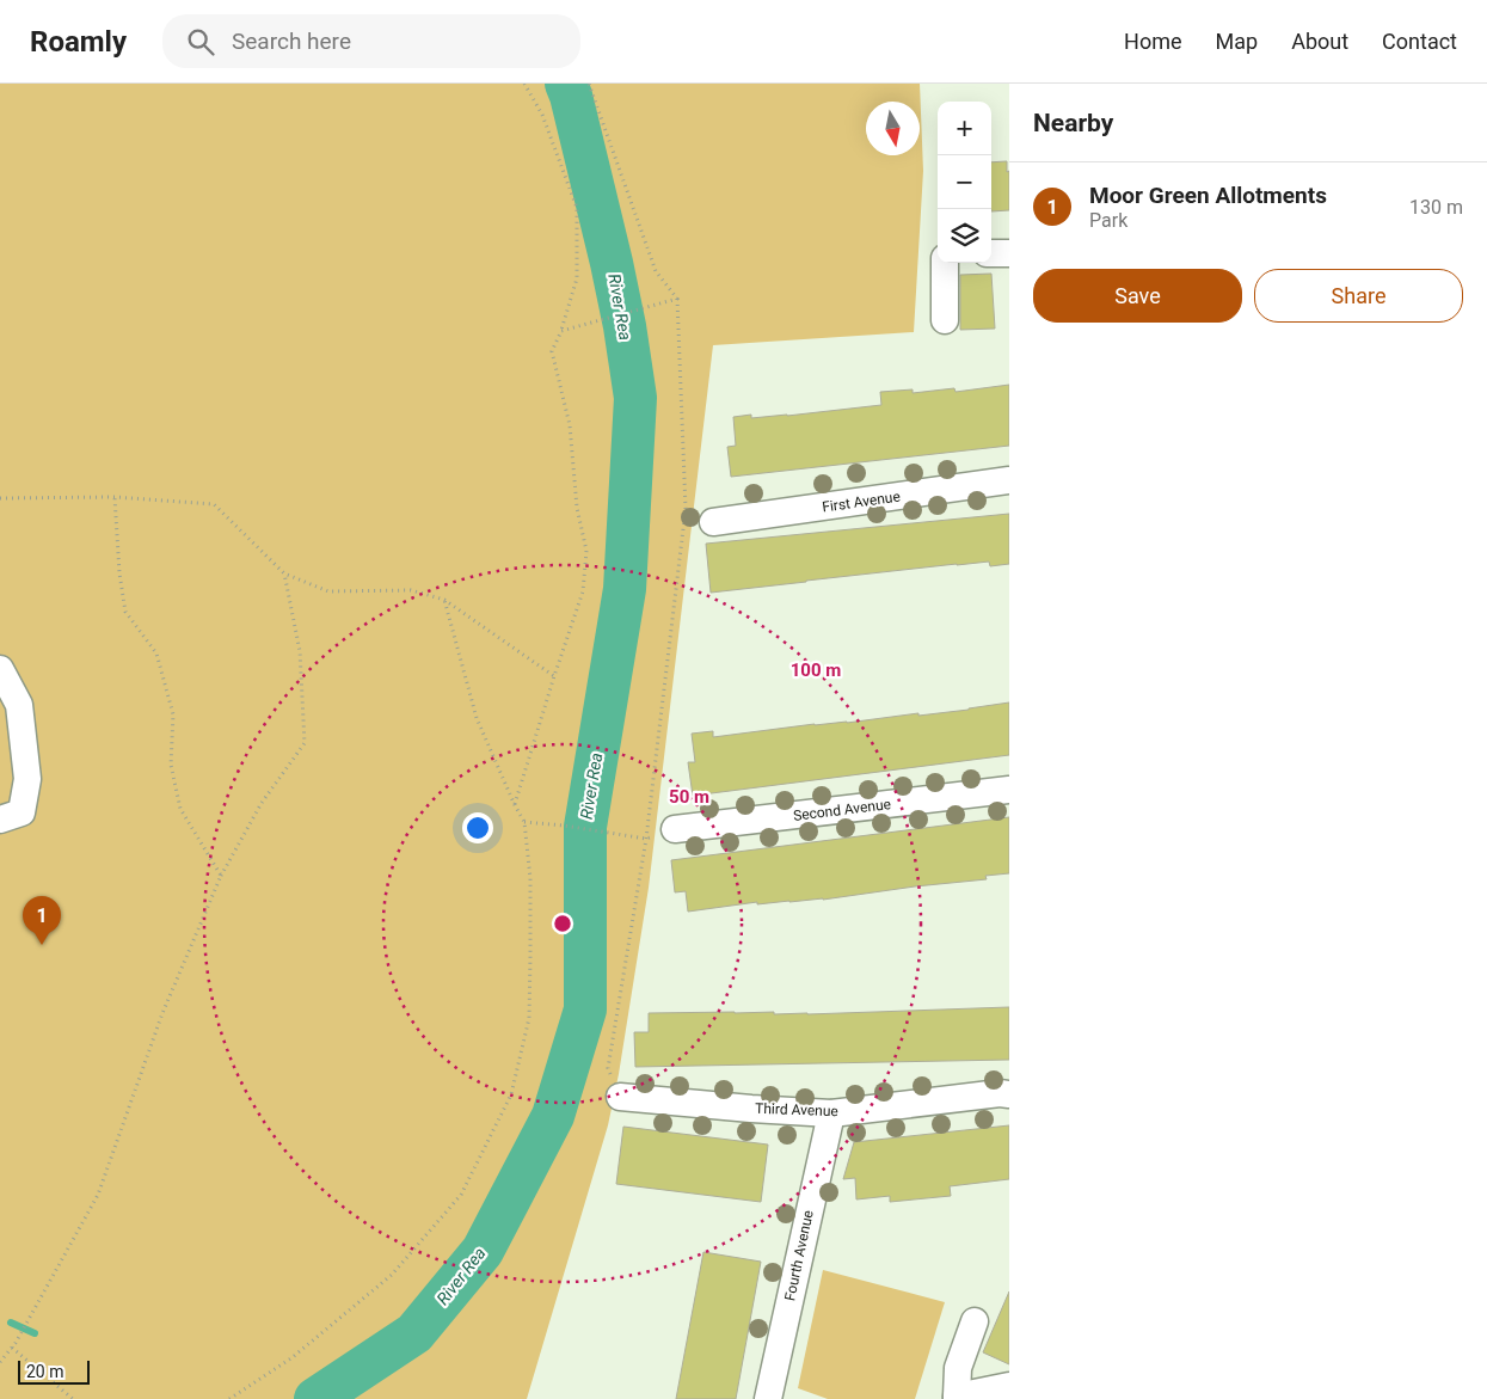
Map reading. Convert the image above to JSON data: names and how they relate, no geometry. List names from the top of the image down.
{
  "streets": {
    "street": [
      "First Avenue",
      "Second Avenue",
      "Third Avenue",
      "Fourth Avenue"
    ]
  },
  "crossings": [
    ["Third Avenue", "Fourth Avenue"]
  ],
  "water": ["River Rea"],
  "scale_bar": "20 m",
  "north": "bottom",
  "page": {
    "header": "Roamly",
    "search": "Search here",
    "nav": [
      "Home",
      "Map",
      "About",
      "Contact"
    ],
    "heading": "Nearby",
    "map_buttons": ["+", "−"],
    "list": [
      {
        "mark": "1",
        "name": "Moor Green Allotments",
        "note": "Park",
        "value": "130 m"
      }
    ],
    "buttons": ["Save", "Share"],
    "pins": "1",
    "scale": "20 m"
  },
  "rings": ["100 m", "50 m"]
}
